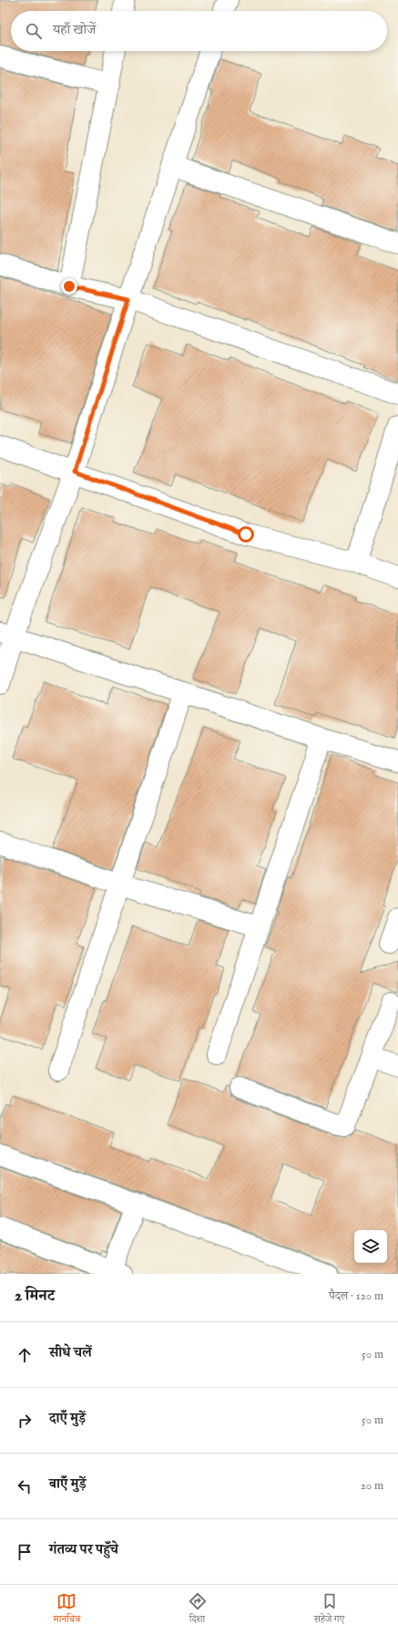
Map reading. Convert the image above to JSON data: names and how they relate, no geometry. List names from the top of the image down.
{
  "page": {
    "search": "यहाँ खोजें",
    "heading": ["2 मिनट", "पैदल · 120 m"],
    "list": [
      ["सीधे चलें", "50 m"],
      ["दाएँ मुड़ें", "50 m"],
      ["बाएँ मुड़ें", "20 m"],
      "गंतव्य पर पहुँचे"
    ],
    "nav": ["मानचित्र", "दिशा", "सहेजे गए"]
  }
}
